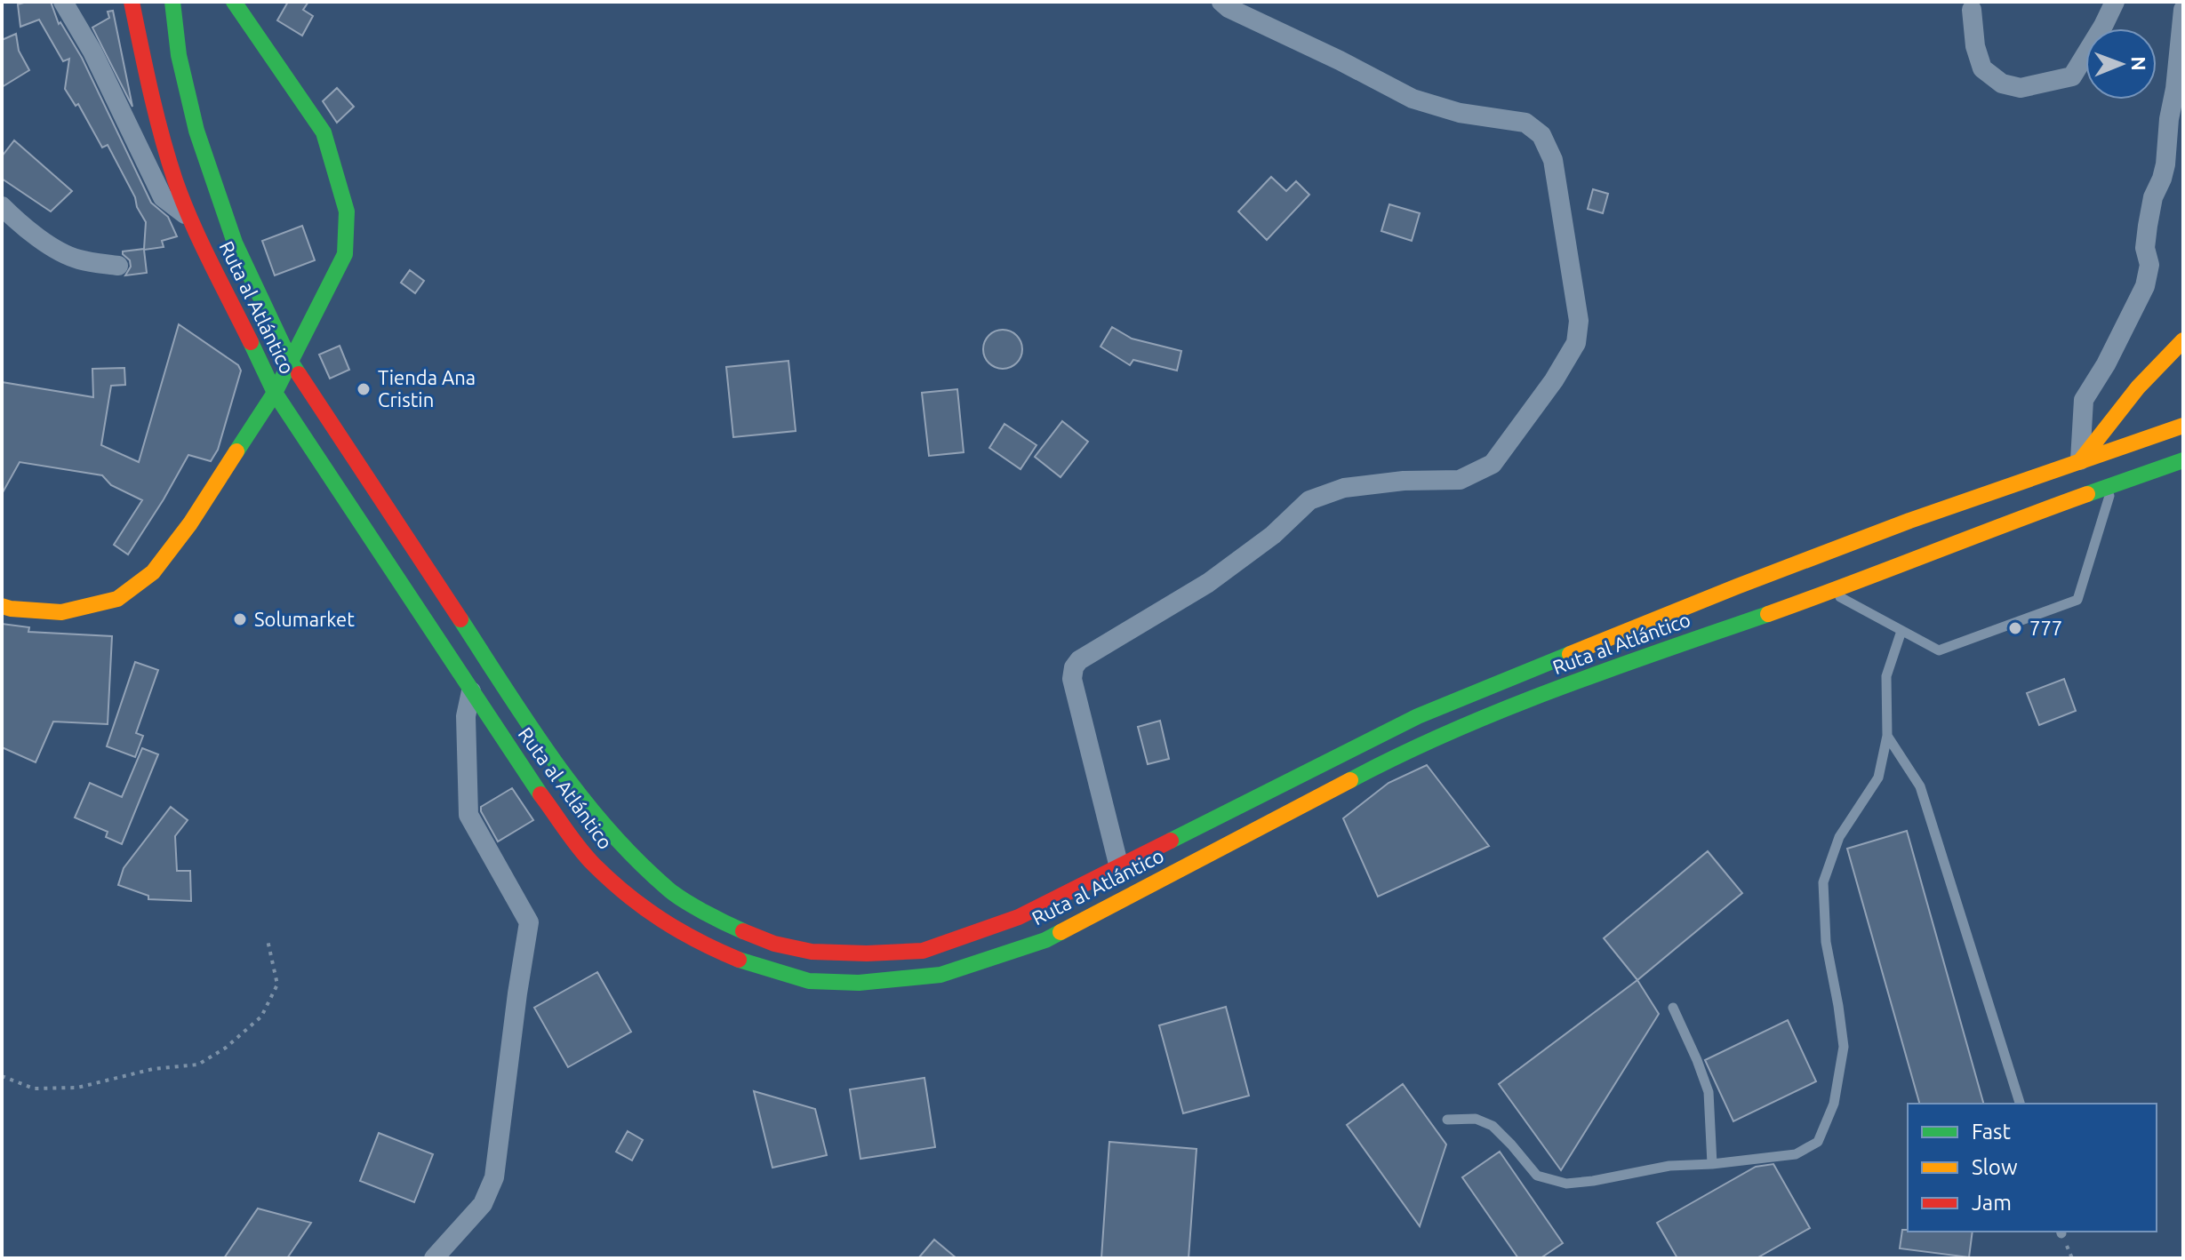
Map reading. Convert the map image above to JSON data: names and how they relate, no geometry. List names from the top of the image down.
{
  "streets": {
    "main road": ["Ruta al Atlántico"]
  },
  "places": ["Tienda Ana Cristin", "Solumarket", "777"],
  "legend": ["Fast", "Slow", "Jam"],
  "north": "right"
}
